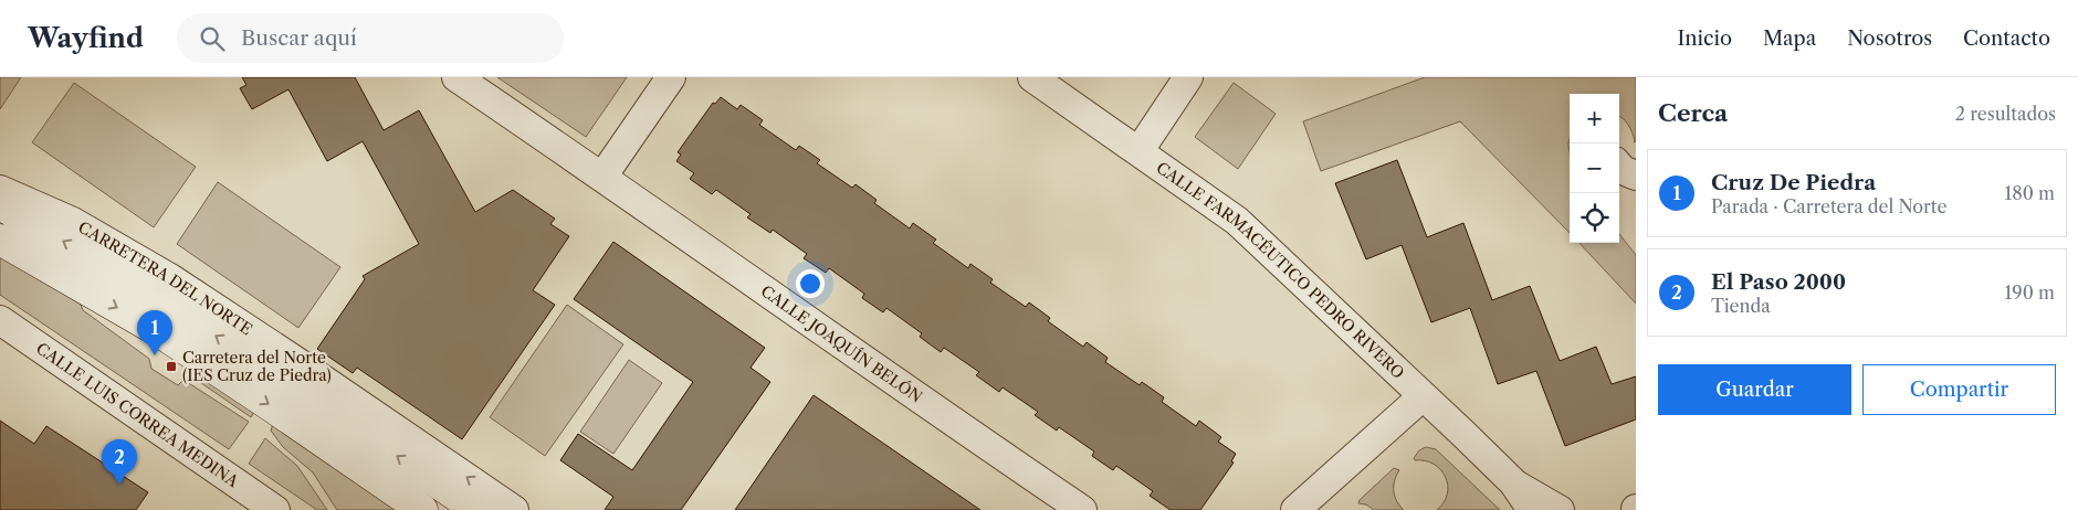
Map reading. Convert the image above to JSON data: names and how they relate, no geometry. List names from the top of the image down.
{
  "streets": {
    "street": [
      "CALLE FARMACÉUTICO PEDRO RIVERO",
      "CARRETERA DEL NORTE",
      "CALLE JOAQUÍN BELÓN",
      "CALLE LUIS CORREA MEDINA"
    ]
  },
  "places": {
    "transit": ["Carretera del Norte (IES Cruz de Piedra)"]
  },
  "page": {
    "header": "Wayfind",
    "search": "Buscar aquí",
    "nav": [
      "Inicio",
      "Mapa",
      "Nosotros",
      "Contacto"
    ],
    "heading": ["Cerca", "2 resultados"],
    "map_buttons": ["+", "−"],
    "list": [
      {
        "mark": "1",
        "name": "Cruz De Piedra",
        "note": "Parada · Carretera del Norte",
        "value": "180 m"
      },
      {
        "mark": "2",
        "name": "El Paso 2000",
        "note": "Tienda",
        "value": "190 m"
      }
    ],
    "pins": ["1", "2"],
    "buttons": ["Guardar", "Compartir"]
  }
}
